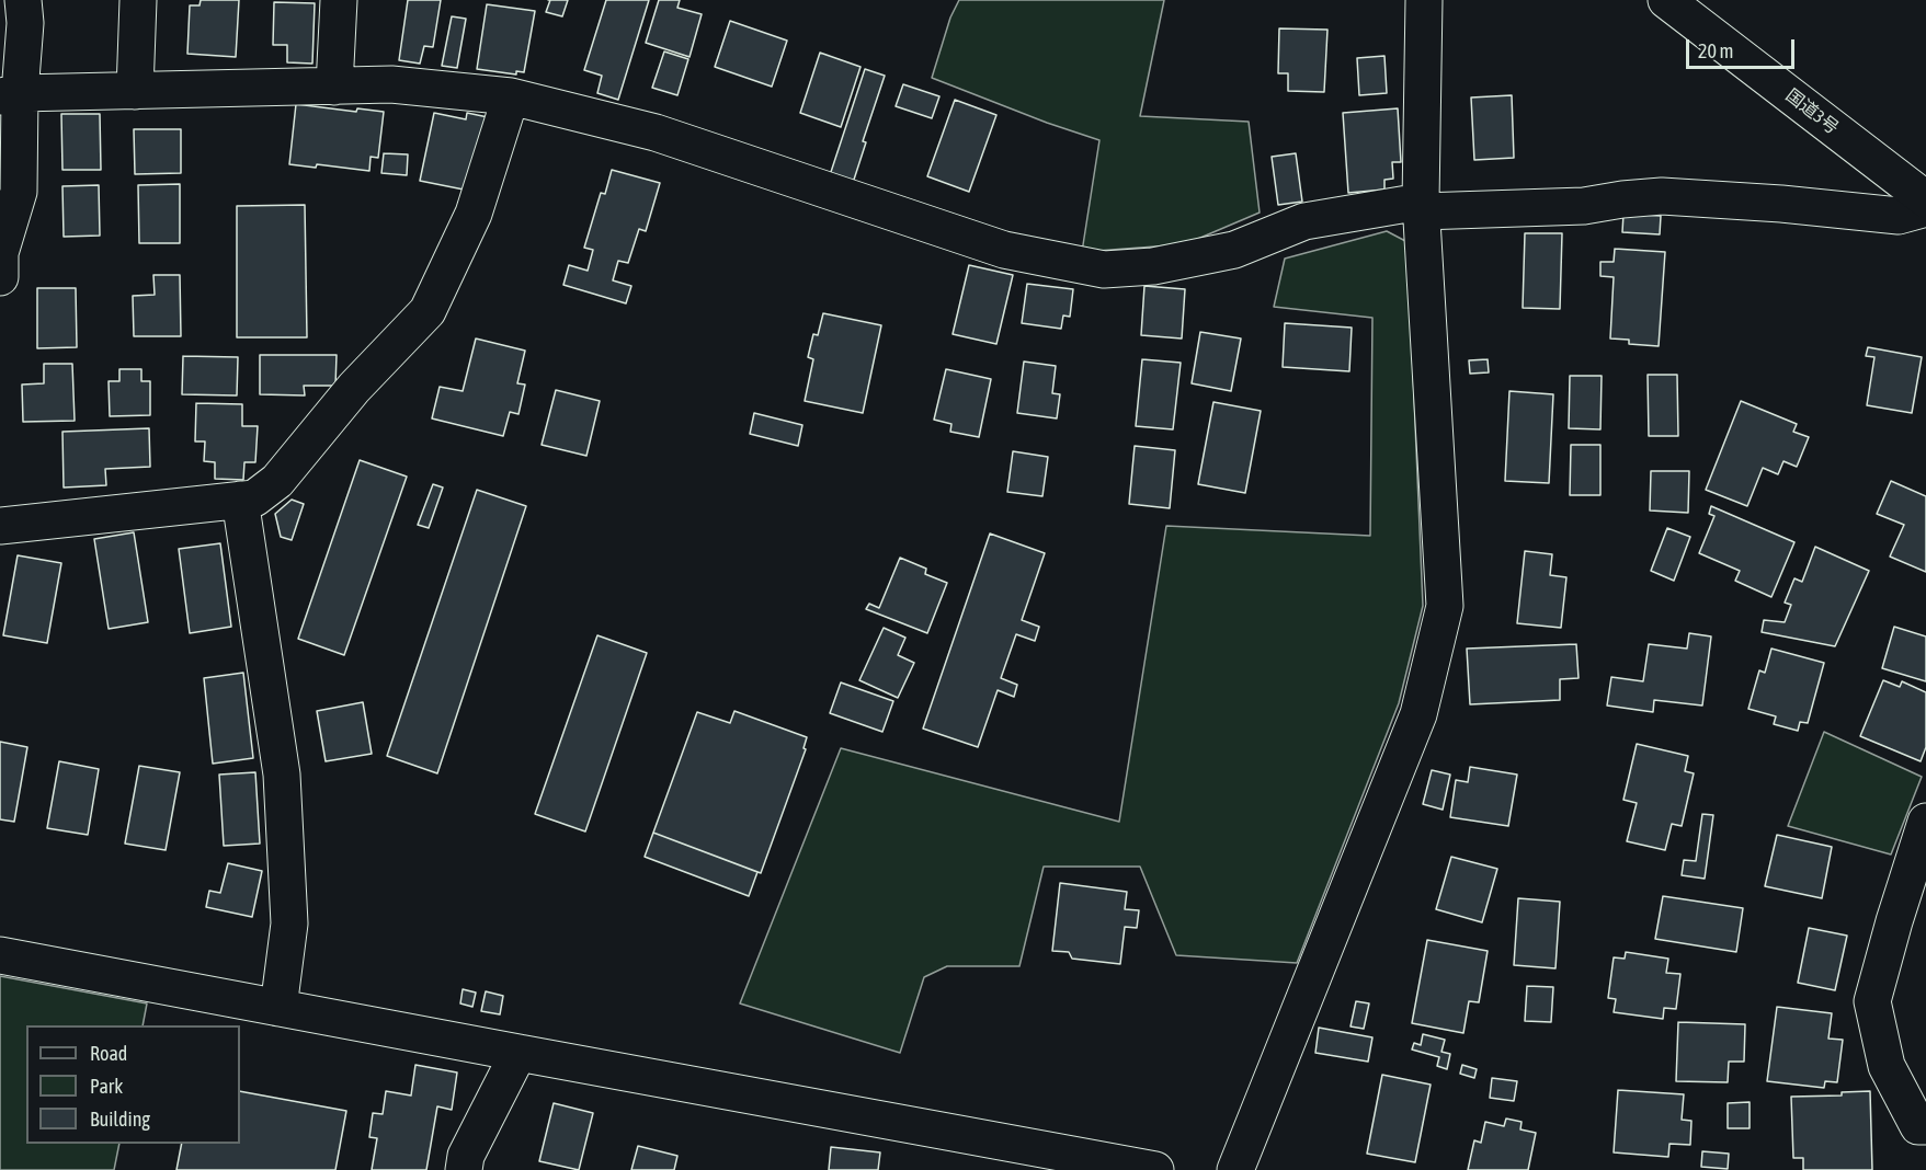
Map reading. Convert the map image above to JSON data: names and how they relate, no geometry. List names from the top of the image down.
{
  "streets": {
    "main road": ["国道3号"]
  },
  "legend": ["Road", "Park", "Building"],
  "scale_bar": "20 m"
}
